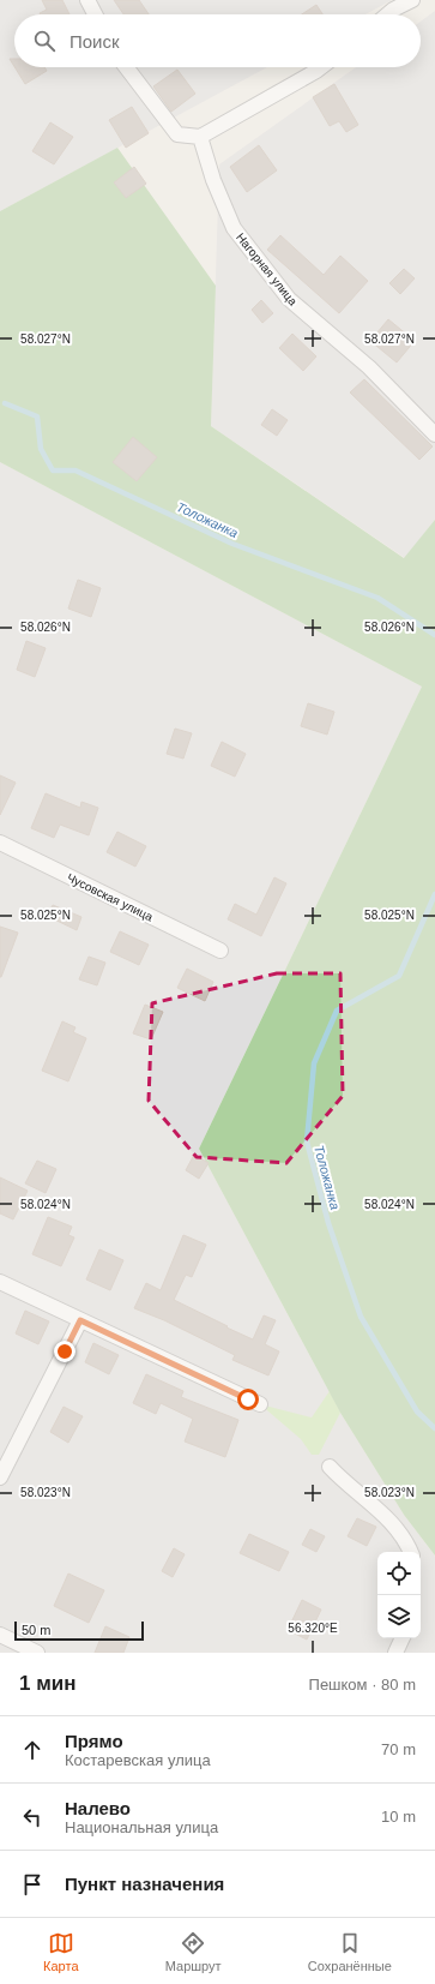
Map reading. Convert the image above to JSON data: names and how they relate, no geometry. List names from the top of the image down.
{
  "streets": {
    "street": ["Нагорная улица", "Чусовская улица"]
  },
  "water": ["Толожанка"],
  "scale_bar": "50 m",
  "page": {
    "search": "Поиск",
    "scale": "50 m",
    "heading": ["1 мин", "Пешком · 80 m"],
    "list": [
      ["Прямо", "Костаревская улица", "70 m"],
      ["Налево", "Национальная улица", "10 m"],
      "Пункт назначения"
    ],
    "nav": ["Карта", "Маршрут", "Сохранённые"]
  },
  "coordinates": [
    "58.027°N",
    "58.026°N",
    "58.025°N",
    "58.024°N",
    "58.023°N",
    "56.320°E"
  ]
}
